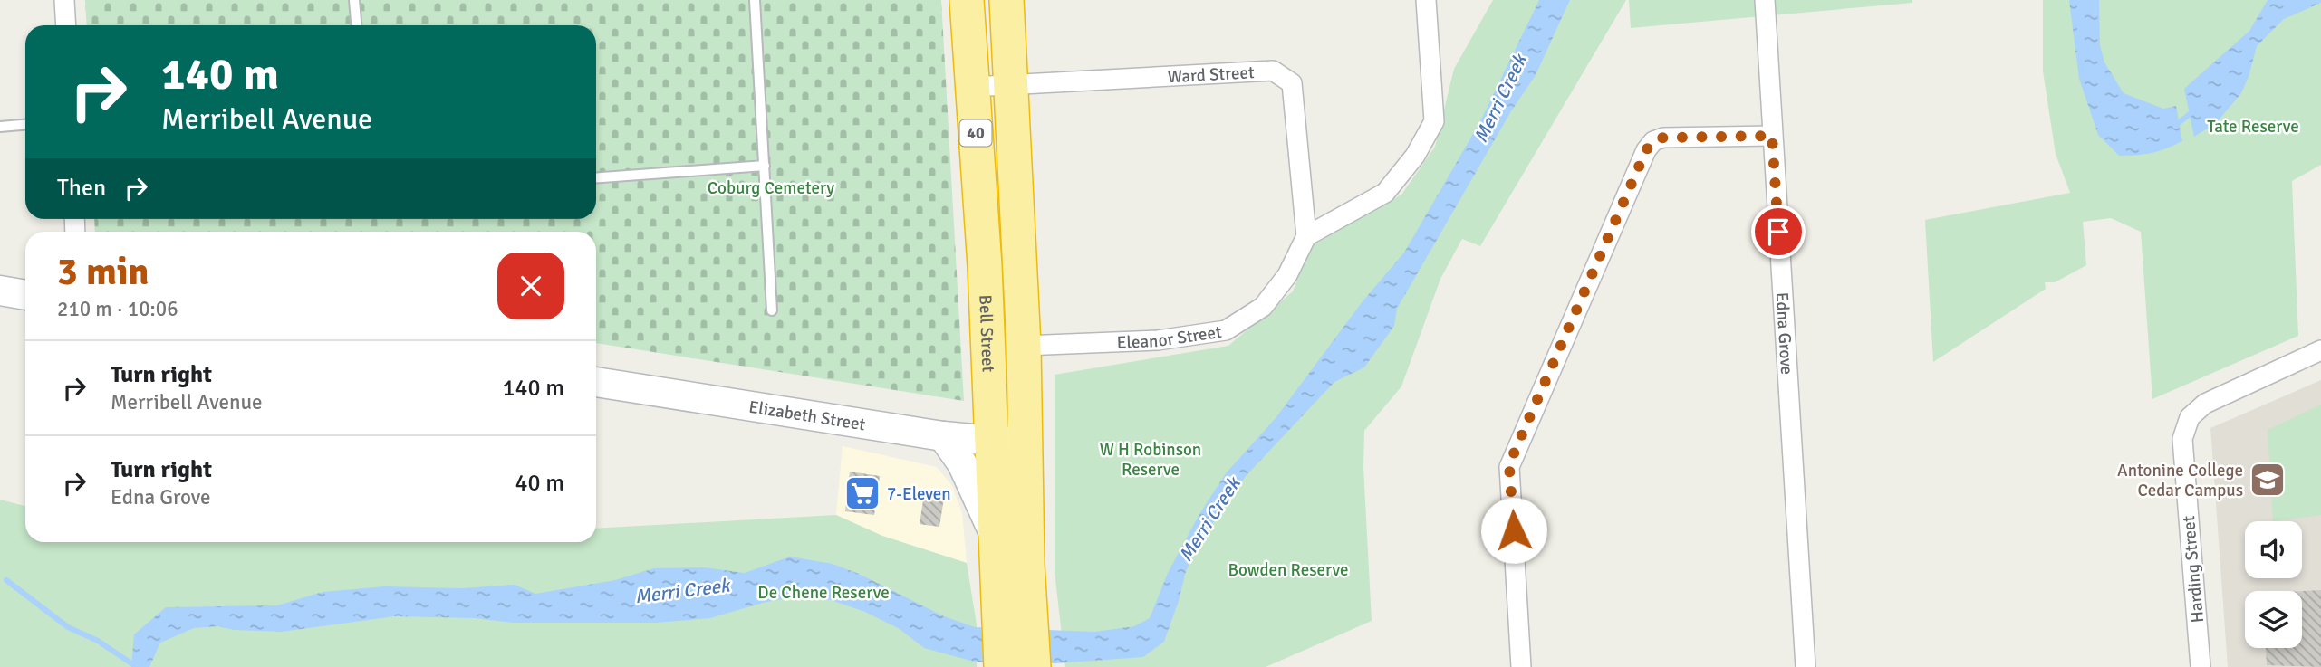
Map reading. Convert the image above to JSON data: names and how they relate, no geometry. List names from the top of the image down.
{
  "streets": {
    "highway": ["40", "Bell Street"],
    "main road": ["Elizabeth Street"],
    "street": [
      "Ward Street",
      "Edna Grove",
      "Eleanor Street",
      "Harding Street"
    ]
  },
  "crossings": [
    ["Ward Street", "Bell Street"],
    ["Ward Street", "Eleanor Street"],
    ["Bell Street", "Eleanor Street"],
    ["Bell Street", "Elizabeth Street"]
  ],
  "water": ["Merri Creek"],
  "parks": [
    "Tate Reserve",
    "Coburg Cemetery",
    "W H Robinson Reserve",
    "Bowden Reserve",
    "De Chene Reserve"
  ],
  "places": {
    "school or university": ["Antonine College Cedar Campus"],
    "supermarket": ["7-Eleven"]
  },
  "page": {
    "turn": ["140 m", "Merribell Avenue"],
    "then": "Then",
    "heading": ["3 min", "210 m · 10:06"],
    "list": [
      {
        "name": "Turn right",
        "note": "Merribell Avenue",
        "value": "140 m"
      },
      {
        "name": "Turn right",
        "note": "Edna Grove",
        "value": "40 m"
      }
    ]
  }
}
